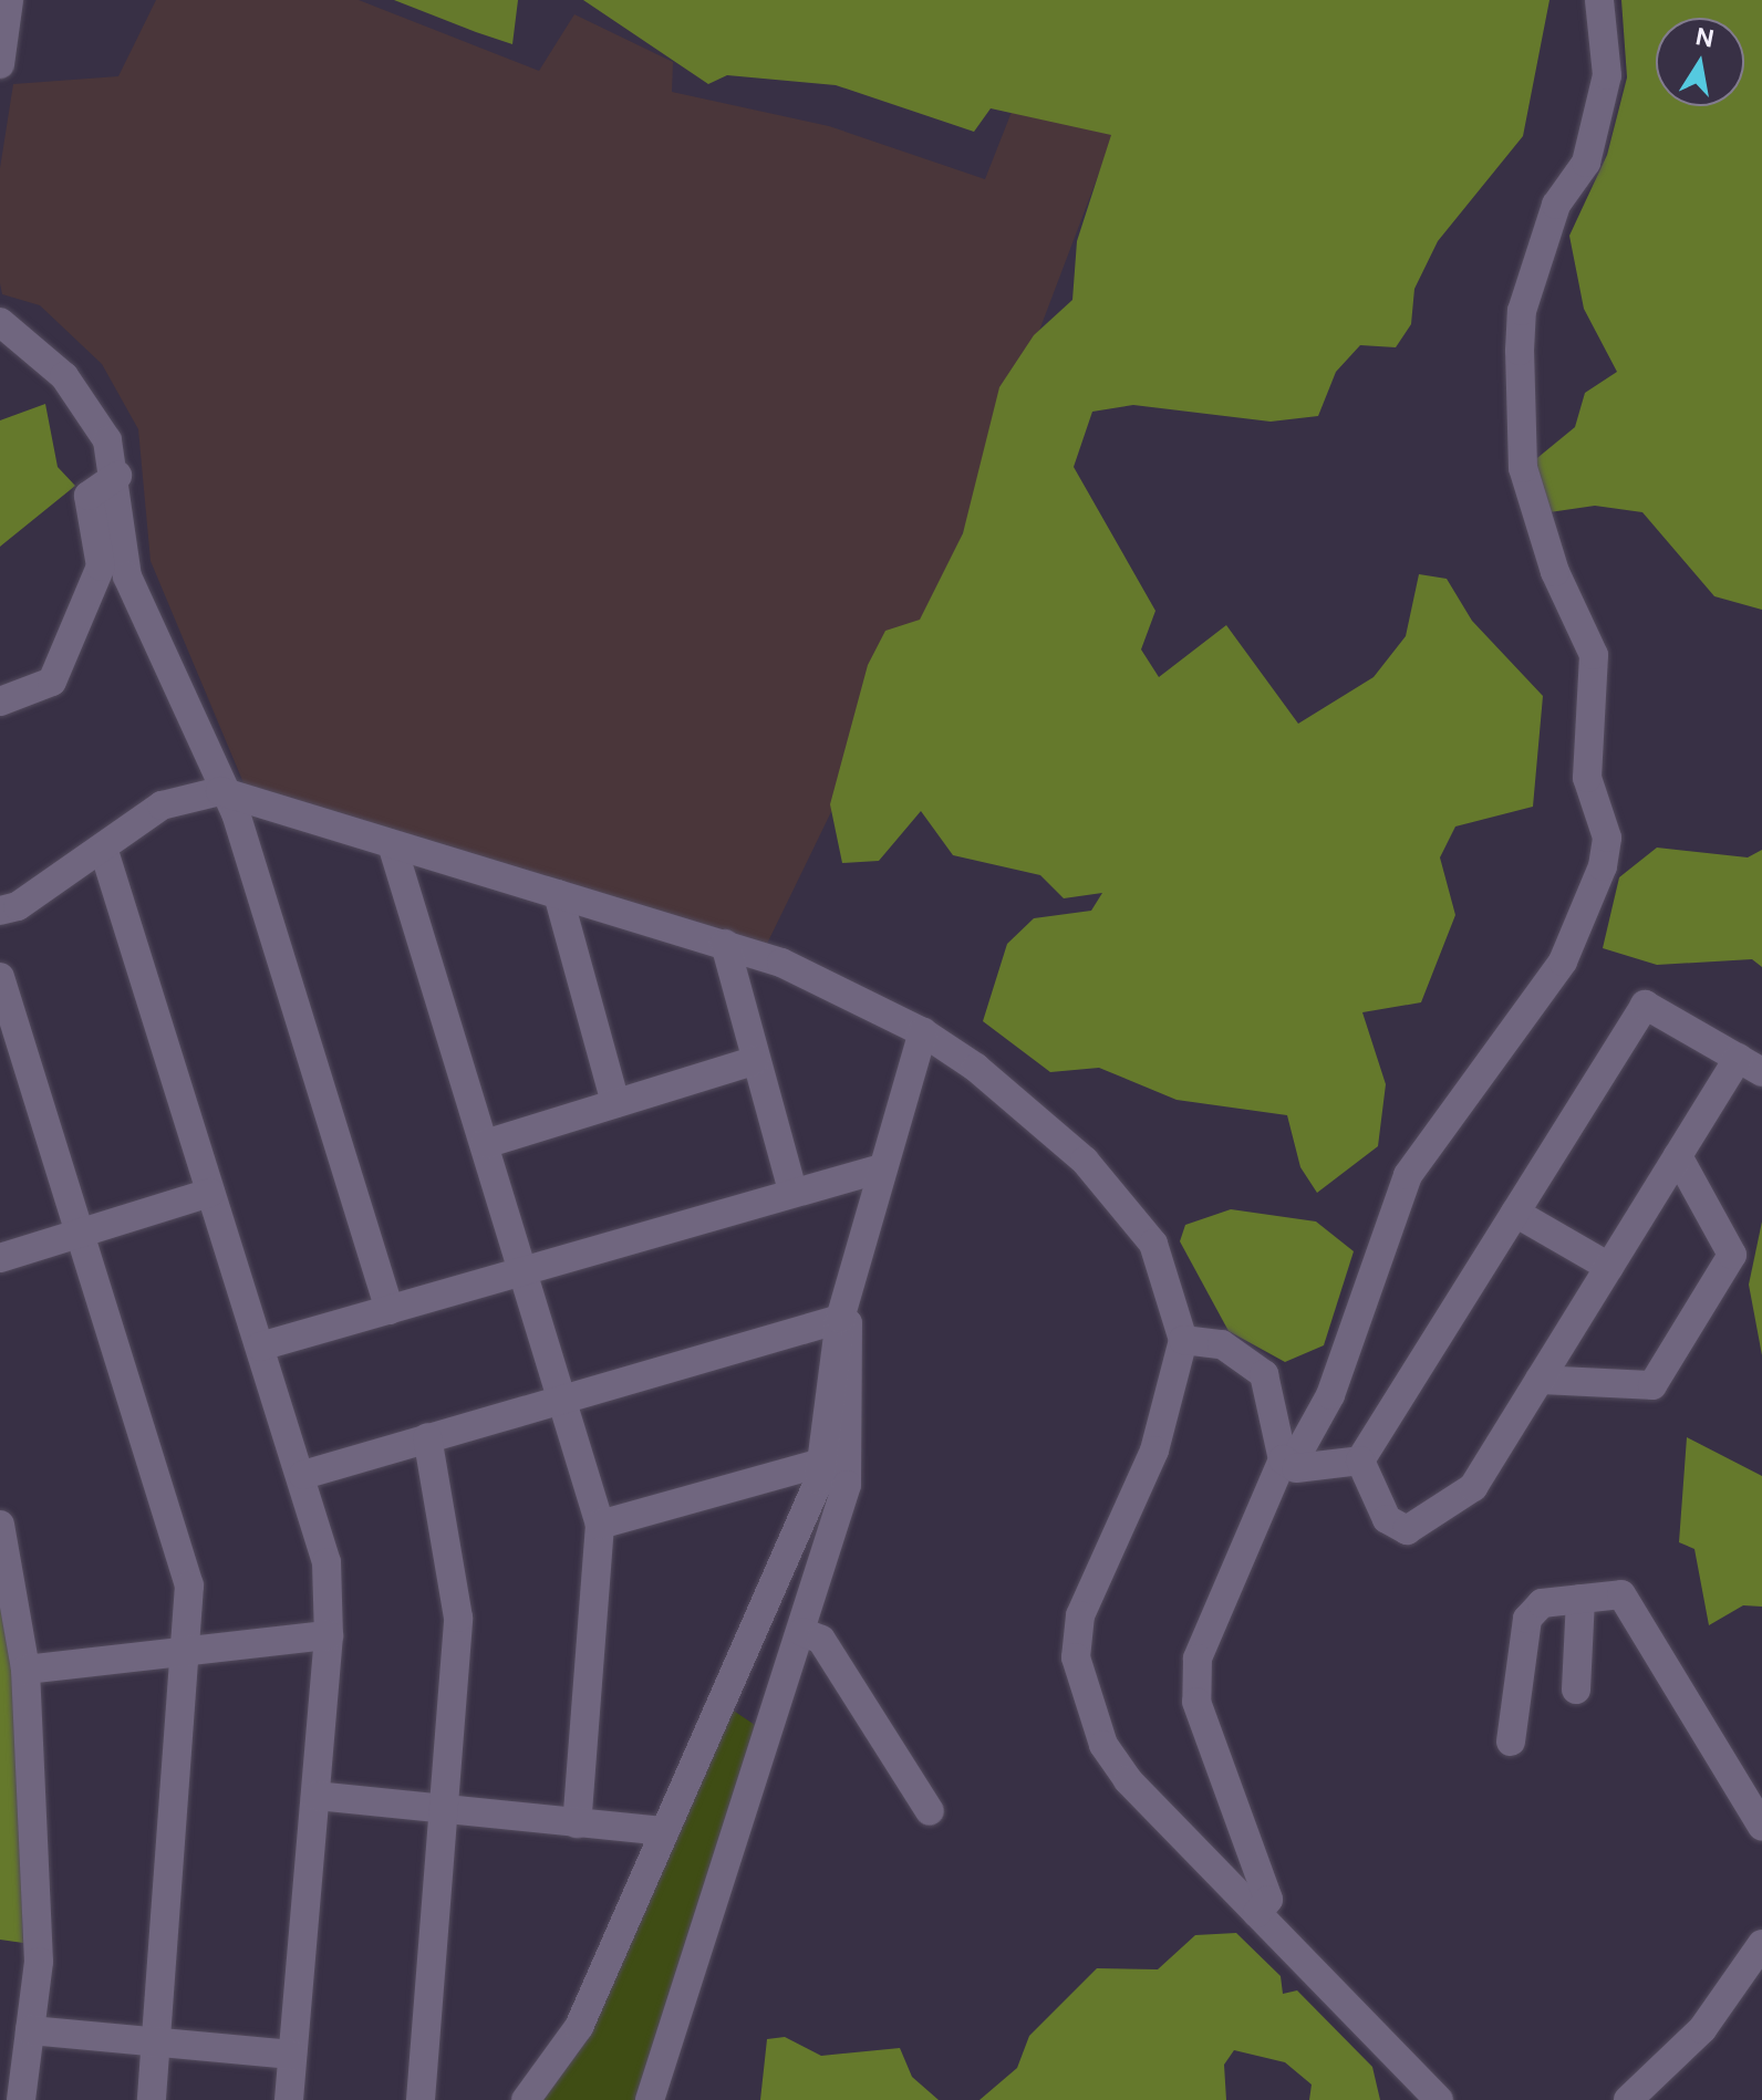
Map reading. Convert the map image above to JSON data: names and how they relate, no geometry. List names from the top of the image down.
{
  "north": "top"
}
